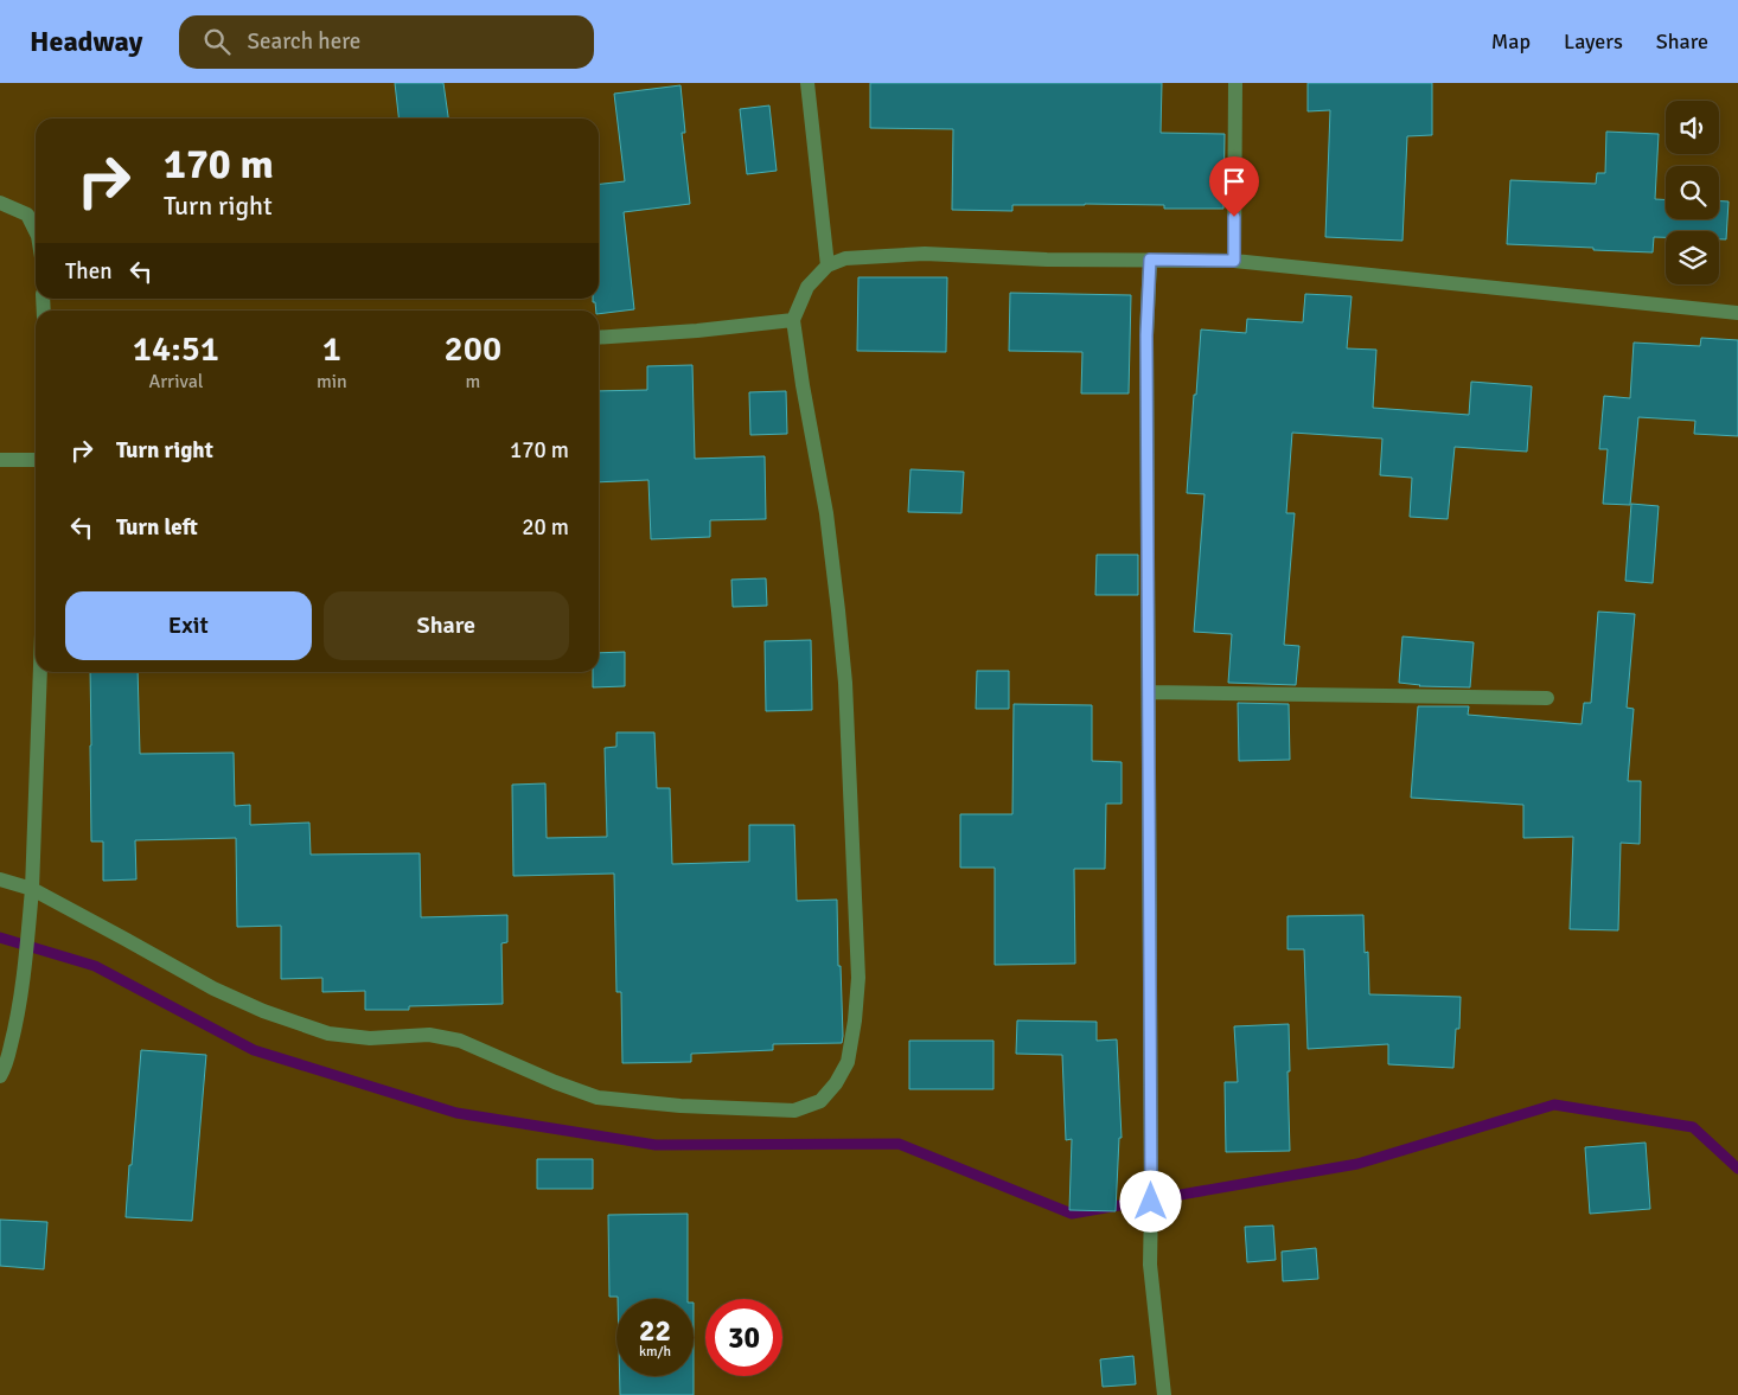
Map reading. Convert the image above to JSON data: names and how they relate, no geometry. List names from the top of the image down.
{
  "page": {
    "header": "Headway",
    "search": "Search here",
    "nav": ["Map", "Layers", "Share"],
    "turn": ["170 m", "Turn right"],
    "then": "Then",
    "eta": [
      "14:51",
      "Arrival",
      "1",
      "min",
      "200",
      "m"
    ],
    "list": [
      {
        "name": "Turn right",
        "value": "170 m"
      },
      {
        "name": "Turn left",
        "value": "20 m"
      }
    ],
    "buttons": ["Exit", "Share"],
    "speed": "22 km/h",
    "limit": "30"
  }
}
